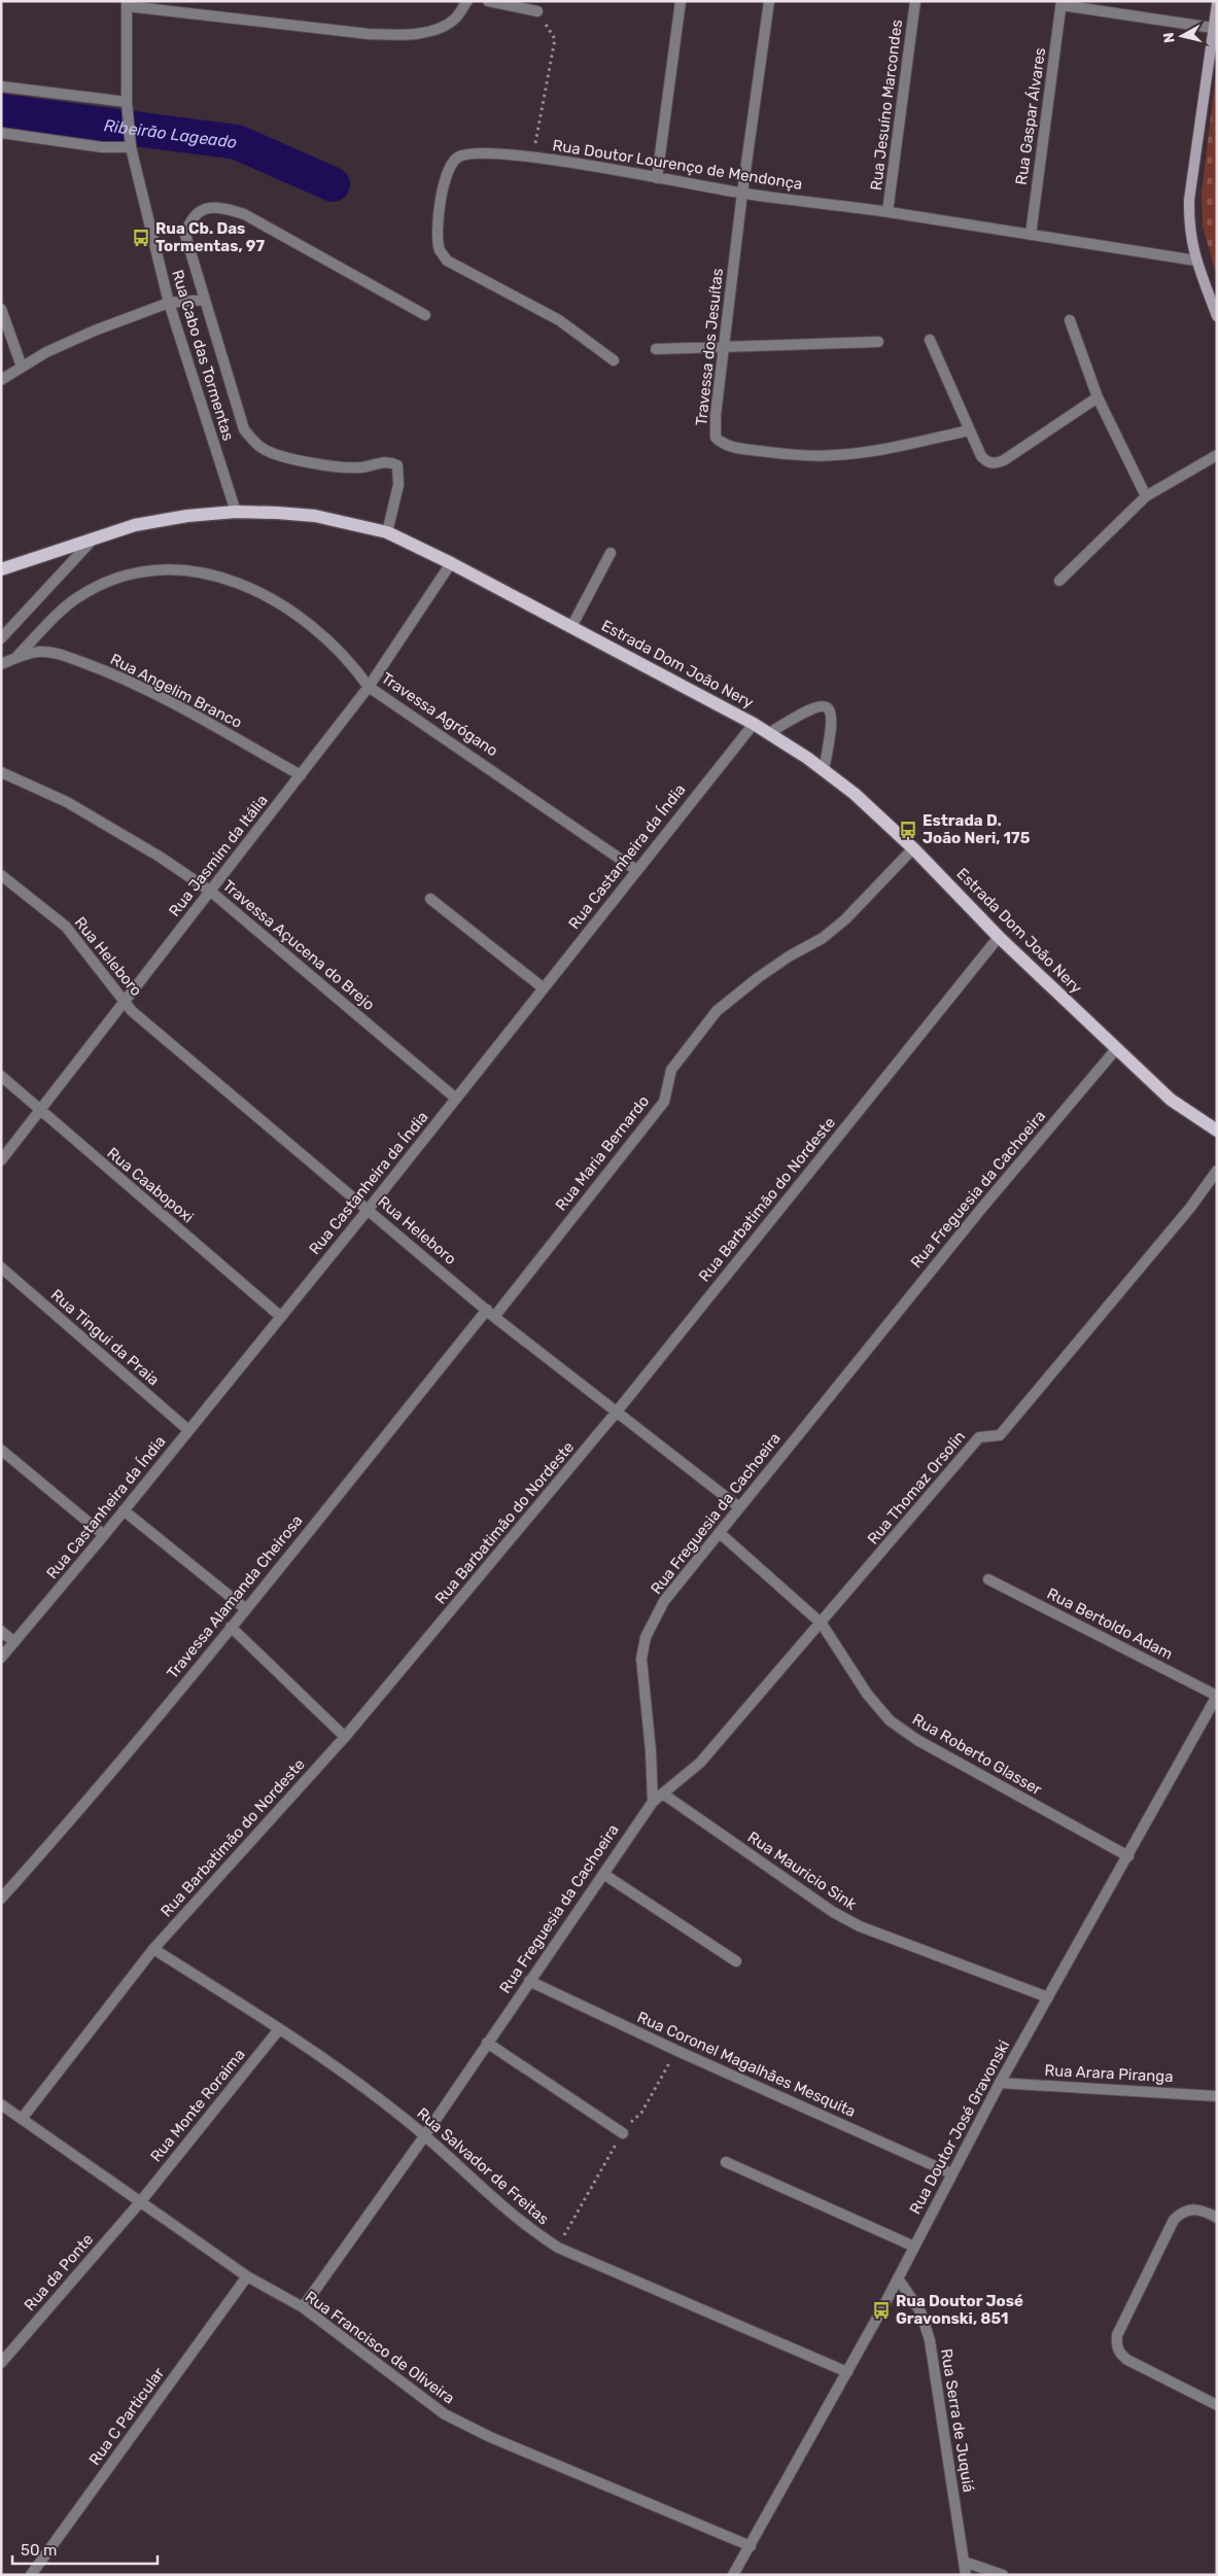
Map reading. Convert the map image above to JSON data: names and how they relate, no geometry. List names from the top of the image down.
{
  "streets": {
    "main road": ["Estrada Dom João Nery"],
    "street": [
      "Rua Jesuíno Marcondes",
      "Rua Gaspar Álvares",
      "Rua Doutor Lourenço de Mendonça",
      "Travessa dos Jesuítas",
      "Rua Cabo das Tormentas",
      "Rua Angelim Branco",
      "Travessa Agrógano",
      "Rua Jasmim da Itália",
      "Rua Castanheira da Índia",
      "Travessa Açucena do Brejo",
      "Rua Heleboro",
      "Rua Maria Bernardo",
      "Rua Caabopoxi",
      "Rua Freguesia da Cachoeira",
      "Rua Barbatimão do Nordeste",
      "Rua Tingui da Praia",
      "Rua Thomaz Orsolin",
      "Travessa Alamanda Cheirosa",
      "Rua Bertoldo Adam",
      "Rua Roberto Glasser",
      "Rua Mauricio Sink",
      "Rua Coronel Magalhães Mesquita",
      "Rua Arara Piranga",
      "Rua Monte Roraima",
      "Rua Doutor José Gravonski",
      "Rua Salvador de Freitas",
      "Rua da Ponte",
      "Rua Francisco de Oliveira",
      "Rua C Particular",
      "Rua Serra de Juquiá"
    ]
  },
  "crossings": [
    ["Rua Jesuíno Marcondes", "Rua Doutor Lourenço de Mendonça"],
    ["Rua Gaspar Álvares", "Rua Doutor Lourenço de Mendonça"],
    ["Rua Doutor Lourenço de Mendonça", "Travessa dos Jesuítas"],
    ["Rua Cabo das Tormentas", "Estrada Dom João Nery"],
    ["Estrada Dom João Nery", "Rua Jasmim da Itália"],
    ["Estrada Dom João Nery", "Rua Castanheira da Índia"],
    ["Estrada Dom João Nery", "Rua Maria Bernardo"],
    ["Estrada Dom João Nery", "Rua Freguesia da Cachoeira"],
    ["Estrada Dom João Nery", "Rua Barbatimão do Nordeste"],
    ["Rua Angelim Branco", "Travessa Agrógano"],
    ["Rua Angelim Branco", "Rua Jasmim da Itália"],
    ["Travessa Agrógano", "Rua Jasmim da Itália"],
    ["Travessa Agrógano", "Rua Castanheira da Índia"],
    ["Rua Jasmim da Itália", "Travessa Açucena do Brejo"],
    ["Rua Jasmim da Itália", "Rua Heleboro"],
    ["Rua Jasmim da Itália", "Rua Caabopoxi"],
    ["Rua Castanheira da Índia", "Travessa Açucena do Brejo"],
    ["Rua Castanheira da Índia", "Rua Heleboro"],
    ["Rua Castanheira da Índia", "Rua Caabopoxi"],
    ["Rua Castanheira da Índia", "Rua Tingui da Praia"],
    ["Rua Heleboro", "Rua Maria Bernardo"],
    ["Rua Heleboro", "Rua Freguesia da Cachoeira"],
    ["Rua Heleboro", "Rua Barbatimão do Nordeste"],
    ["Rua Heleboro", "Travessa Alamanda Cheirosa"],
    ["Rua Maria Bernardo", "Travessa Alamanda Cheirosa"],
    ["Rua Freguesia da Cachoeira", "Rua Thomaz Orsolin"],
    ["Rua Freguesia da Cachoeira", "Rua Roberto Glasser"],
    ["Rua Freguesia da Cachoeira", "Rua Coronel Magalhães Mesquita"],
    ["Rua Freguesia da Cachoeira", "Rua Salvador de Freitas"],
    ["Rua Freguesia da Cachoeira", "Rua Francisco de Oliveira"],
    ["Rua Barbatimão do Nordeste", "Rua Salvador de Freitas"],
    ["Rua Barbatimão do Nordeste", "Rua Francisco de Oliveira"],
    ["Rua Thomaz Orsolin", "Rua Roberto Glasser"],
    ["Rua Thomaz Orsolin", "Rua Mauricio Sink"],
    ["Rua Bertoldo Adam", "Rua Doutor José Gravonski"],
    ["Rua Roberto Glasser", "Rua Doutor José Gravonski"],
    ["Rua Mauricio Sink", "Rua Doutor José Gravonski"],
    ["Rua Coronel Magalhães Mesquita", "Rua Doutor José Gravonski"],
    ["Rua Arara Piranga", "Rua Doutor José Gravonski"],
    ["Rua Monte Roraima", "Rua Salvador de Freitas"],
    ["Rua Monte Roraima", "Rua da Ponte"],
    ["Rua Monte Roraima", "Rua Francisco de Oliveira"],
    ["Rua Doutor José Gravonski", "Rua Salvador de Freitas"],
    ["Rua Doutor José Gravonski", "Rua Francisco de Oliveira"],
    ["Rua Doutor José Gravonski", "Rua Serra de Juquiá"],
    ["Rua da Ponte", "Rua Francisco de Oliveira"],
    ["Rua Francisco de Oliveira", "Rua C Particular"]
  ],
  "water": ["Ribeirão Lageado"],
  "places": {
    "bus stop": ["Rua Cb. Das Tormentas, 97", "Estrada D. João Neri, 175", "Rua Doutor José Gravonski, 851"]
  },
  "scale_bar": "50 m",
  "north": "left"
}
